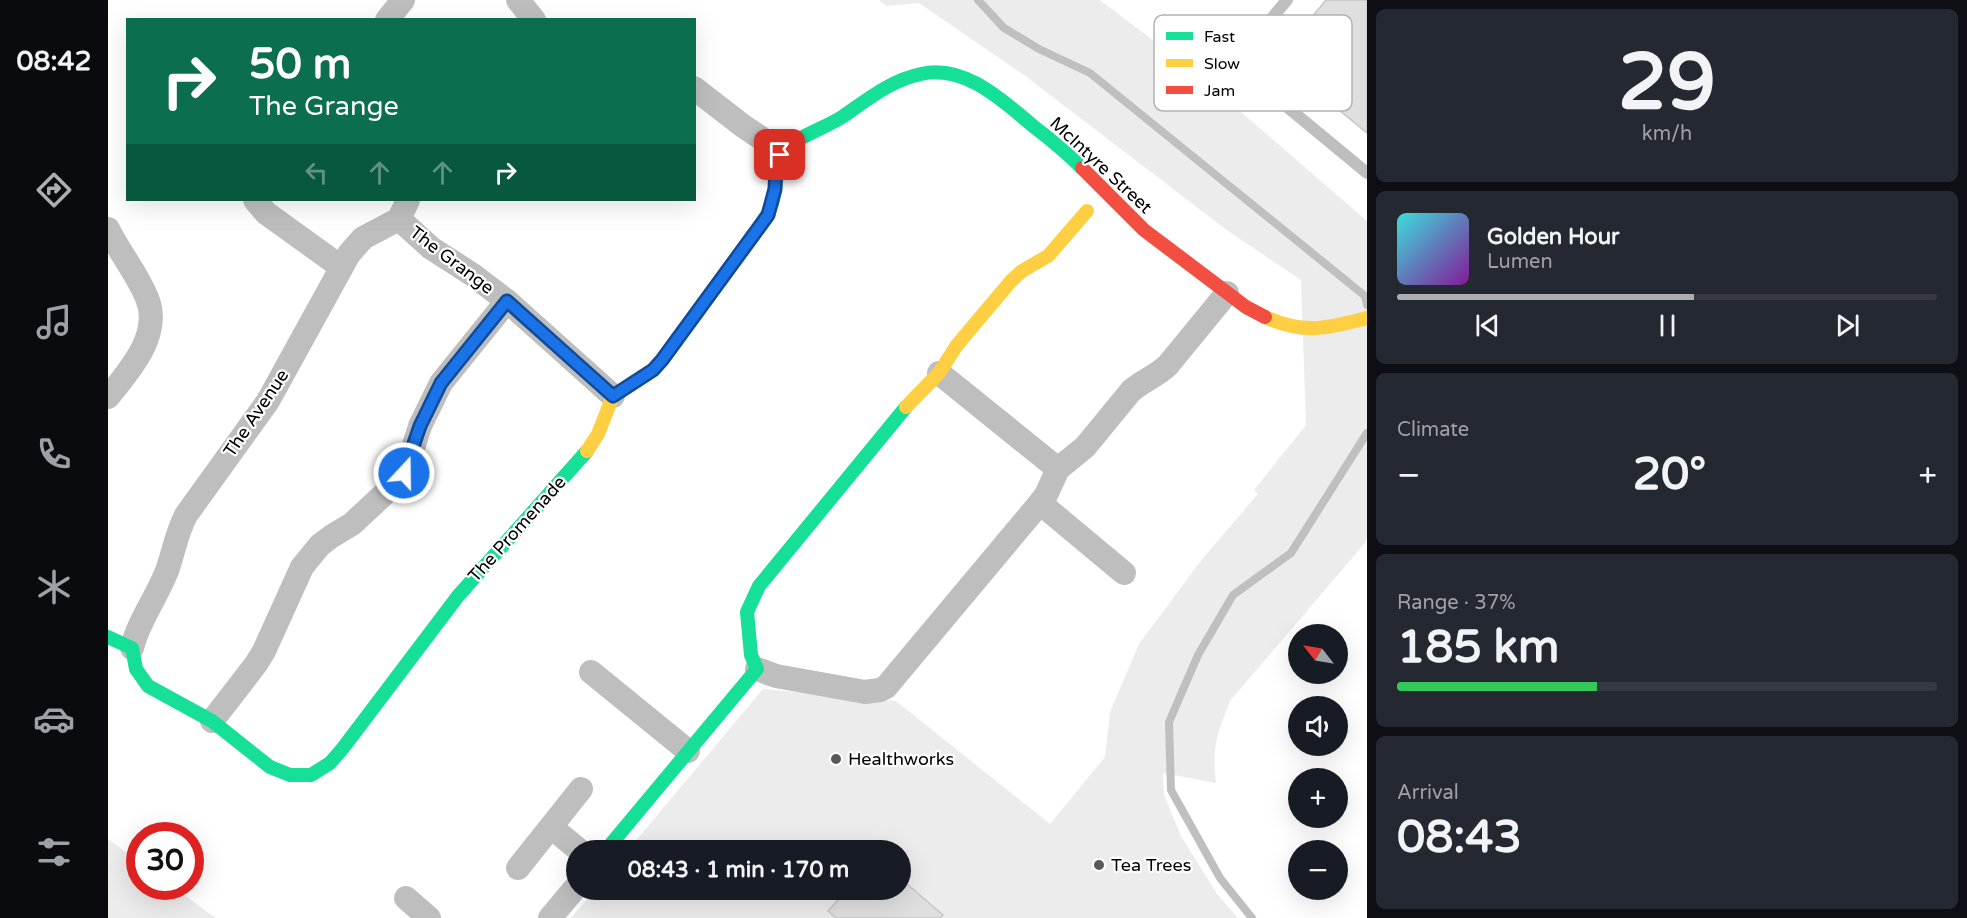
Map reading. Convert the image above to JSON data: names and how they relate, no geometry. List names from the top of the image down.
{
  "streets": {
    "street": [
      "McIntyre Street",
      "The Grange",
      "The Avenue",
      "The Promenade"
    ]
  },
  "crossings": [
    ["The Grange", "The Avenue"],
    ["The Grange", "The Promenade"],
    ["The Avenue", "The Promenade"]
  ],
  "places": ["Healthworks", "Tea Trees"],
  "legend": ["Fast", "Slow", "Jam"],
  "north": "top left",
  "page": {
    "tabs": "08:42",
    "tile": [
      ["29", "km/h"],
      "Climate",
      ["Range · 37%", "185 km"],
      ["Arrival", "08:43"]
    ],
    "turn": ["50 m", "The Grange"],
    "song": ["Golden Hour", "Lumen"],
    "heat": ["−", "20°", "+"],
    "map_buttons": ["+", "−"],
    "limit": "30",
    "trip": "08:43 · 1 min · 170 m"
  }
}
